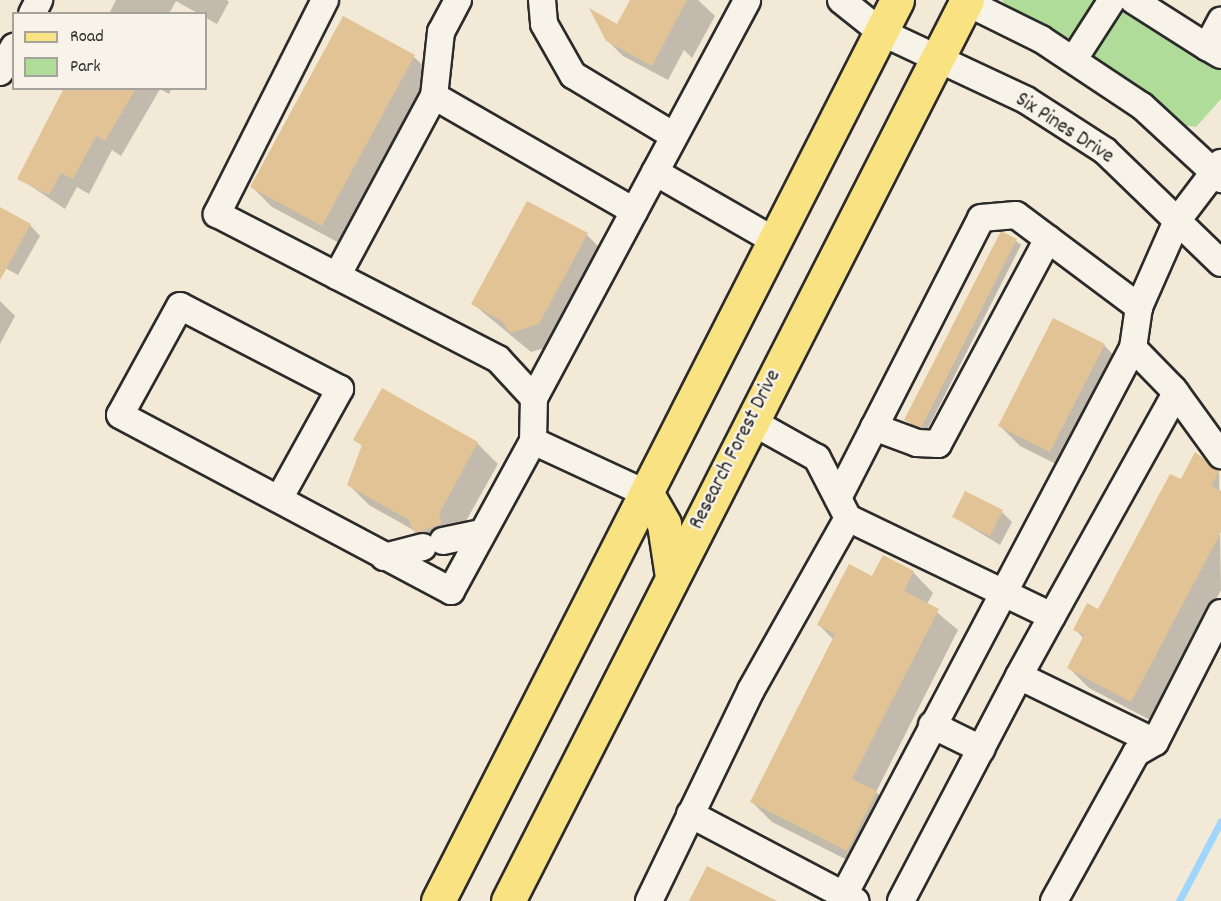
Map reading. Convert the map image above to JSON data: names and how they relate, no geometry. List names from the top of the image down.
{
  "streets": {
    "main road": ["Research Forest Drive"],
    "street": ["Six Pines Drive"]
  },
  "crossings": [
    ["Six Pines Drive", "Research Forest Drive"]
  ],
  "legend": ["Road", "Park"]
}
